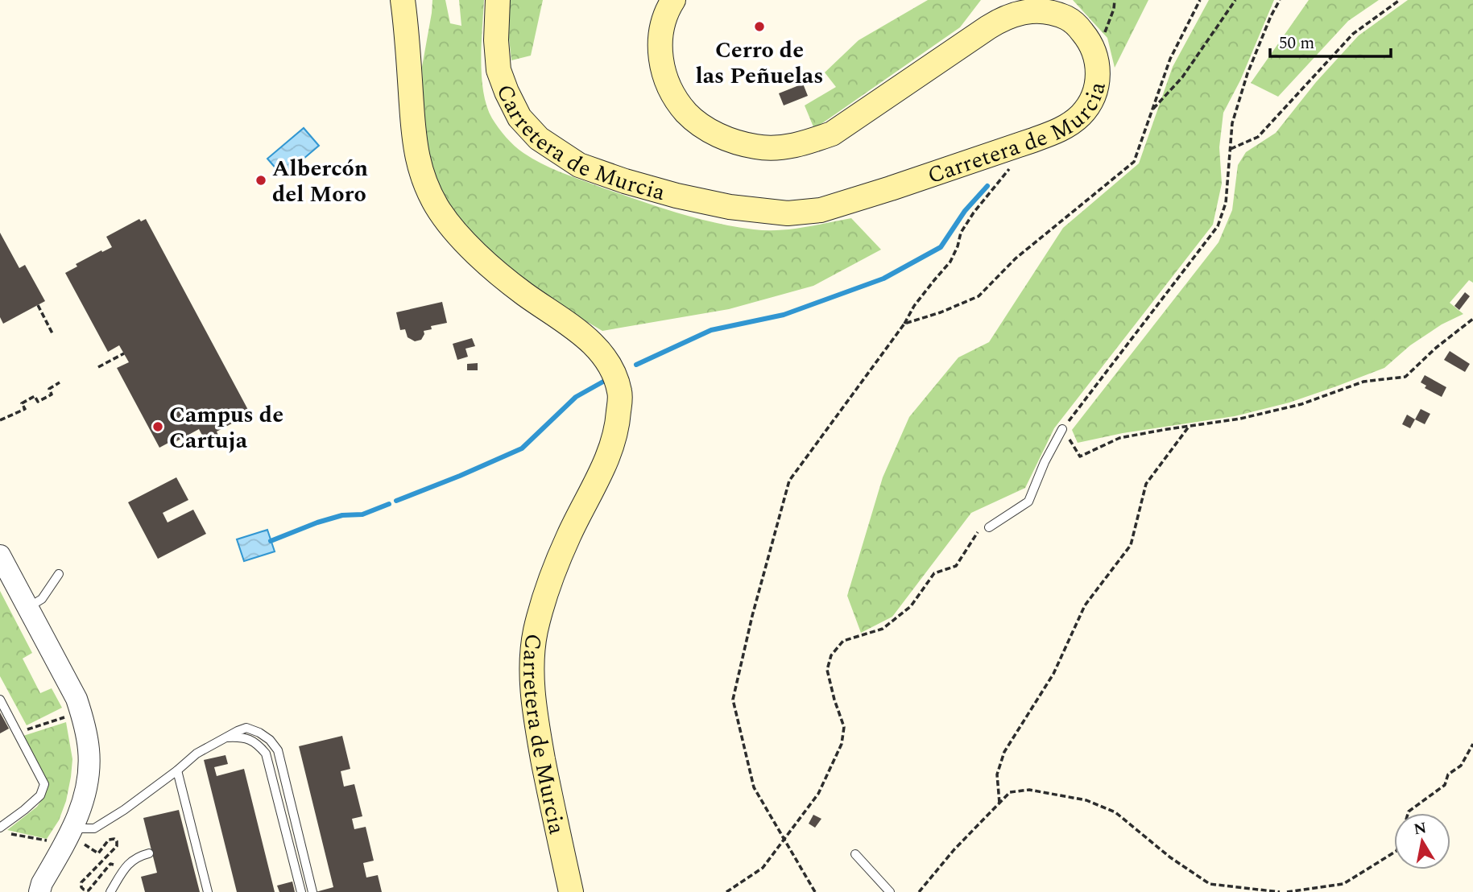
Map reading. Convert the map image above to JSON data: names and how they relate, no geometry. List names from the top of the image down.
{
  "streets": {
    "main road": ["Carretera de Murcia"]
  },
  "places": ["Cerro de las Peñuelas", "Albercón del Moro", "Campus de Cartuja"],
  "scale_bar": "50 m",
  "north": "top"
}
